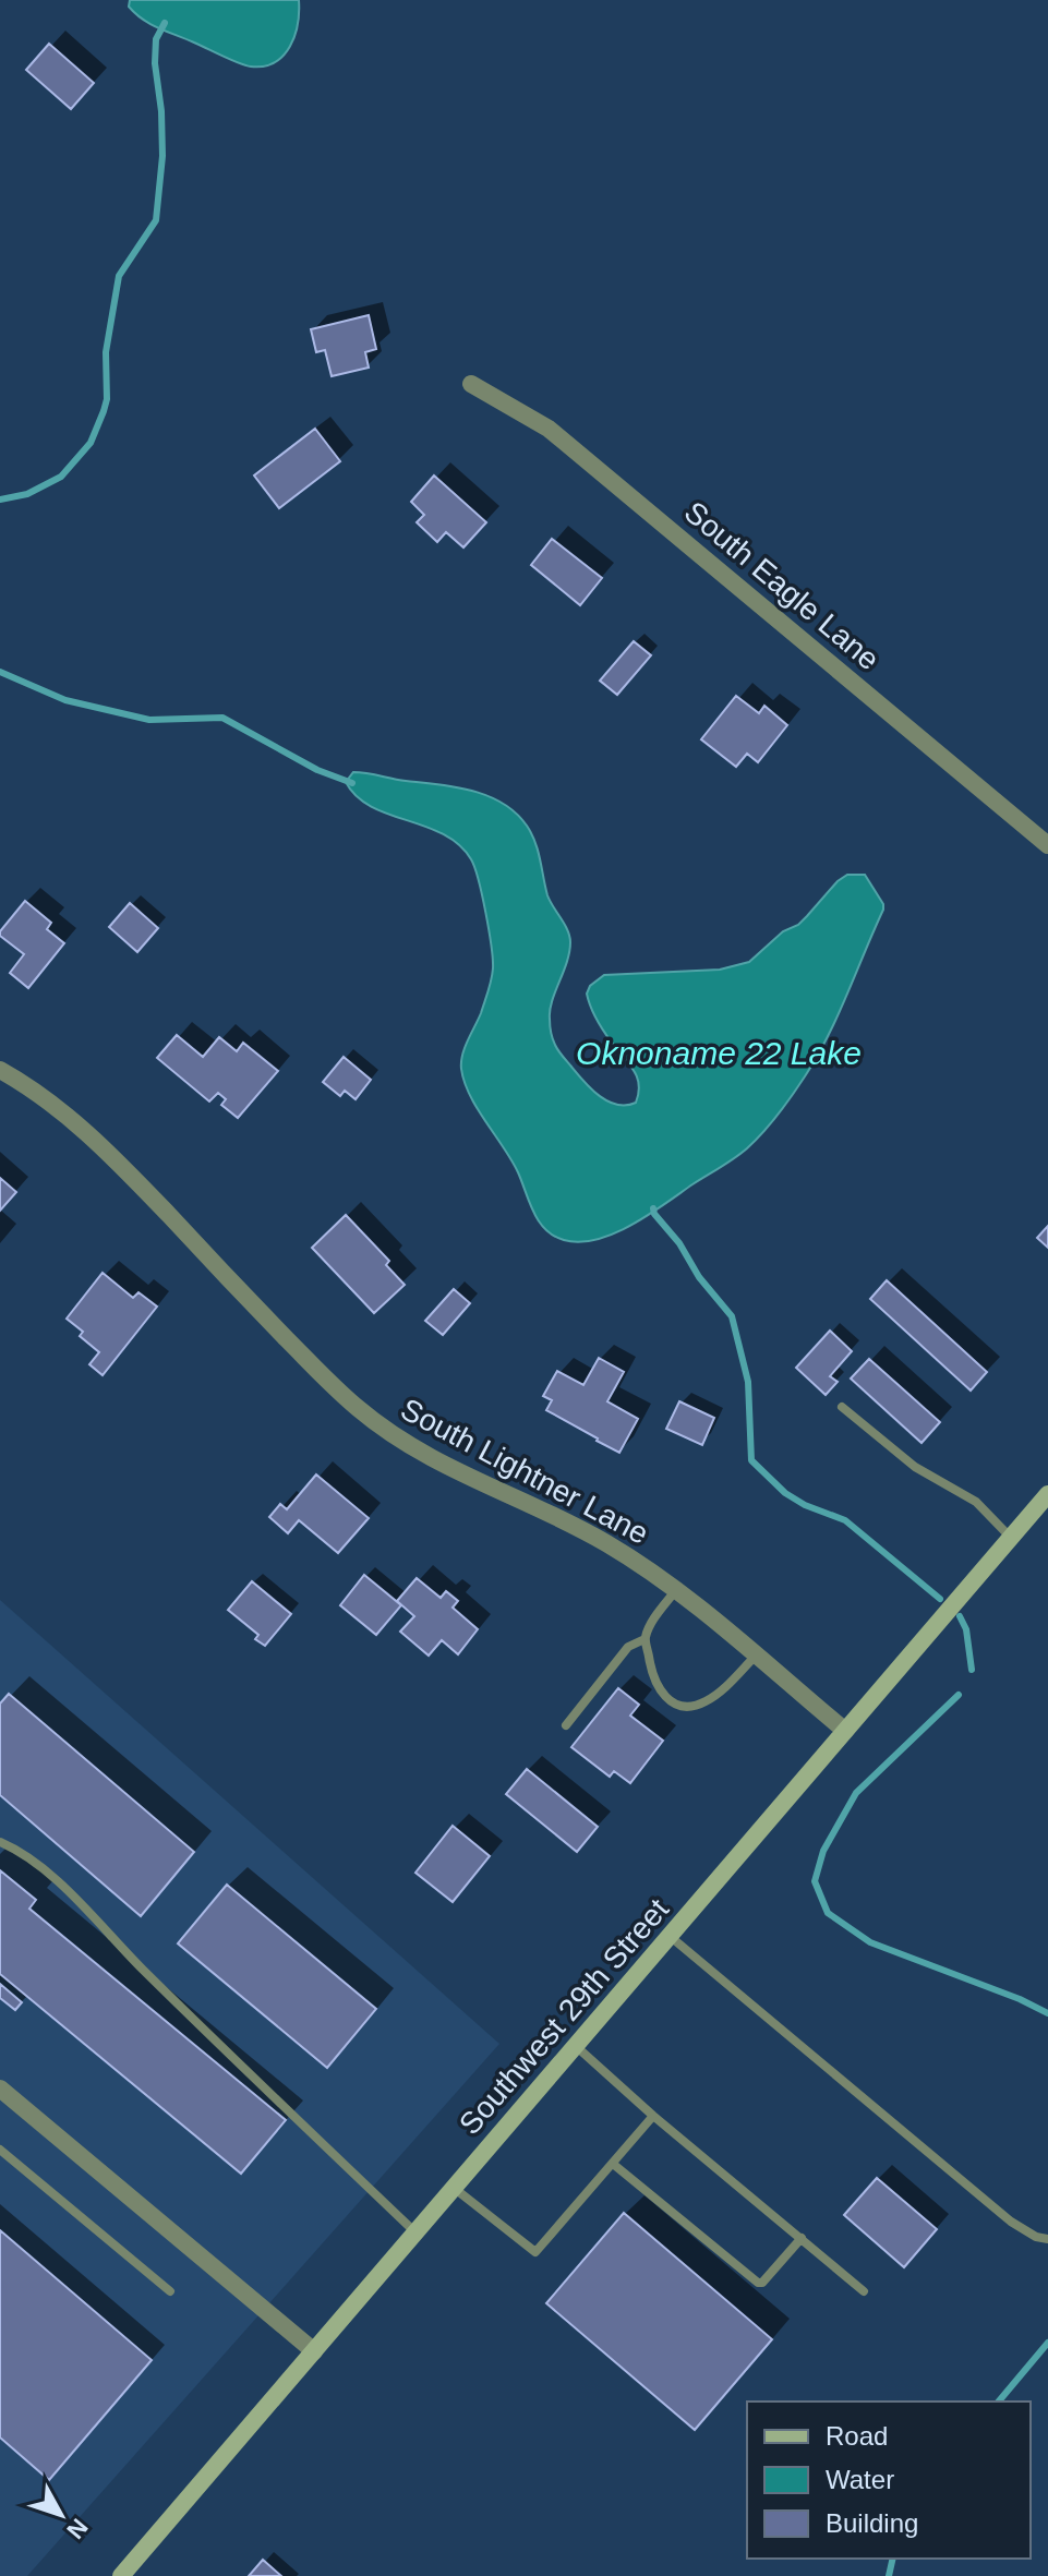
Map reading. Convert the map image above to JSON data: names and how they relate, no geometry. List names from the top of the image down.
{
  "streets": {
    "street": ["South Eagle Lane", "South Lightner Lane", "Southwest 29th Street"]
  },
  "crossings": [
    ["South Lightner Lane", "Southwest 29th Street"]
  ],
  "water": ["Oknoname 22 Lake"],
  "legend": ["Road", "Water", "Building"],
  "north": "bottom right"
}
